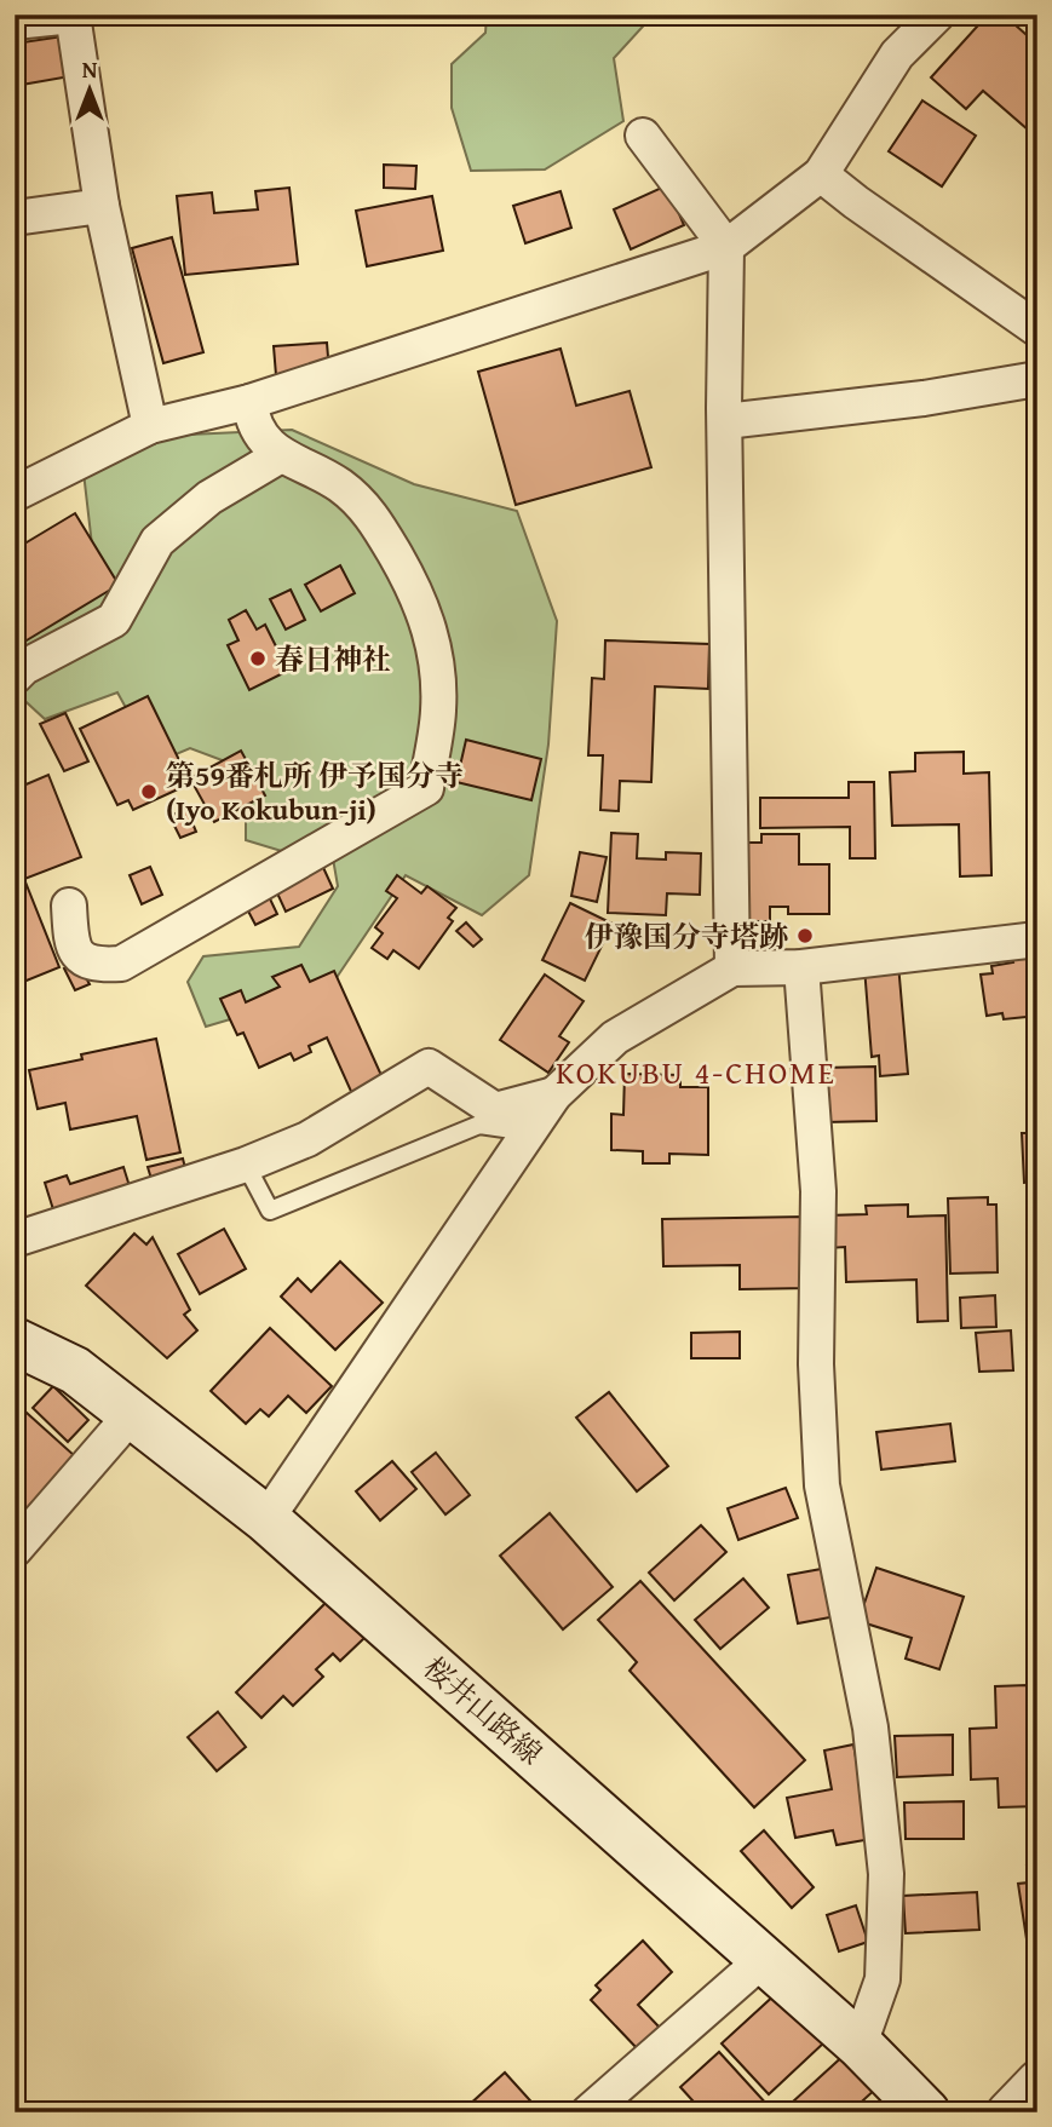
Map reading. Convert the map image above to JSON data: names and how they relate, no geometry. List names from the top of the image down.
{
  "streets": {
    "main road": ["桜井山路線"]
  },
  "districts": ["KOKUBU 4-CHOME"],
  "places": ["春日神社", "第59番札所 伊予国分寺 (Iyo Kokubun-ji)", "伊豫国分寺塔跡"],
  "north": "top"
}
